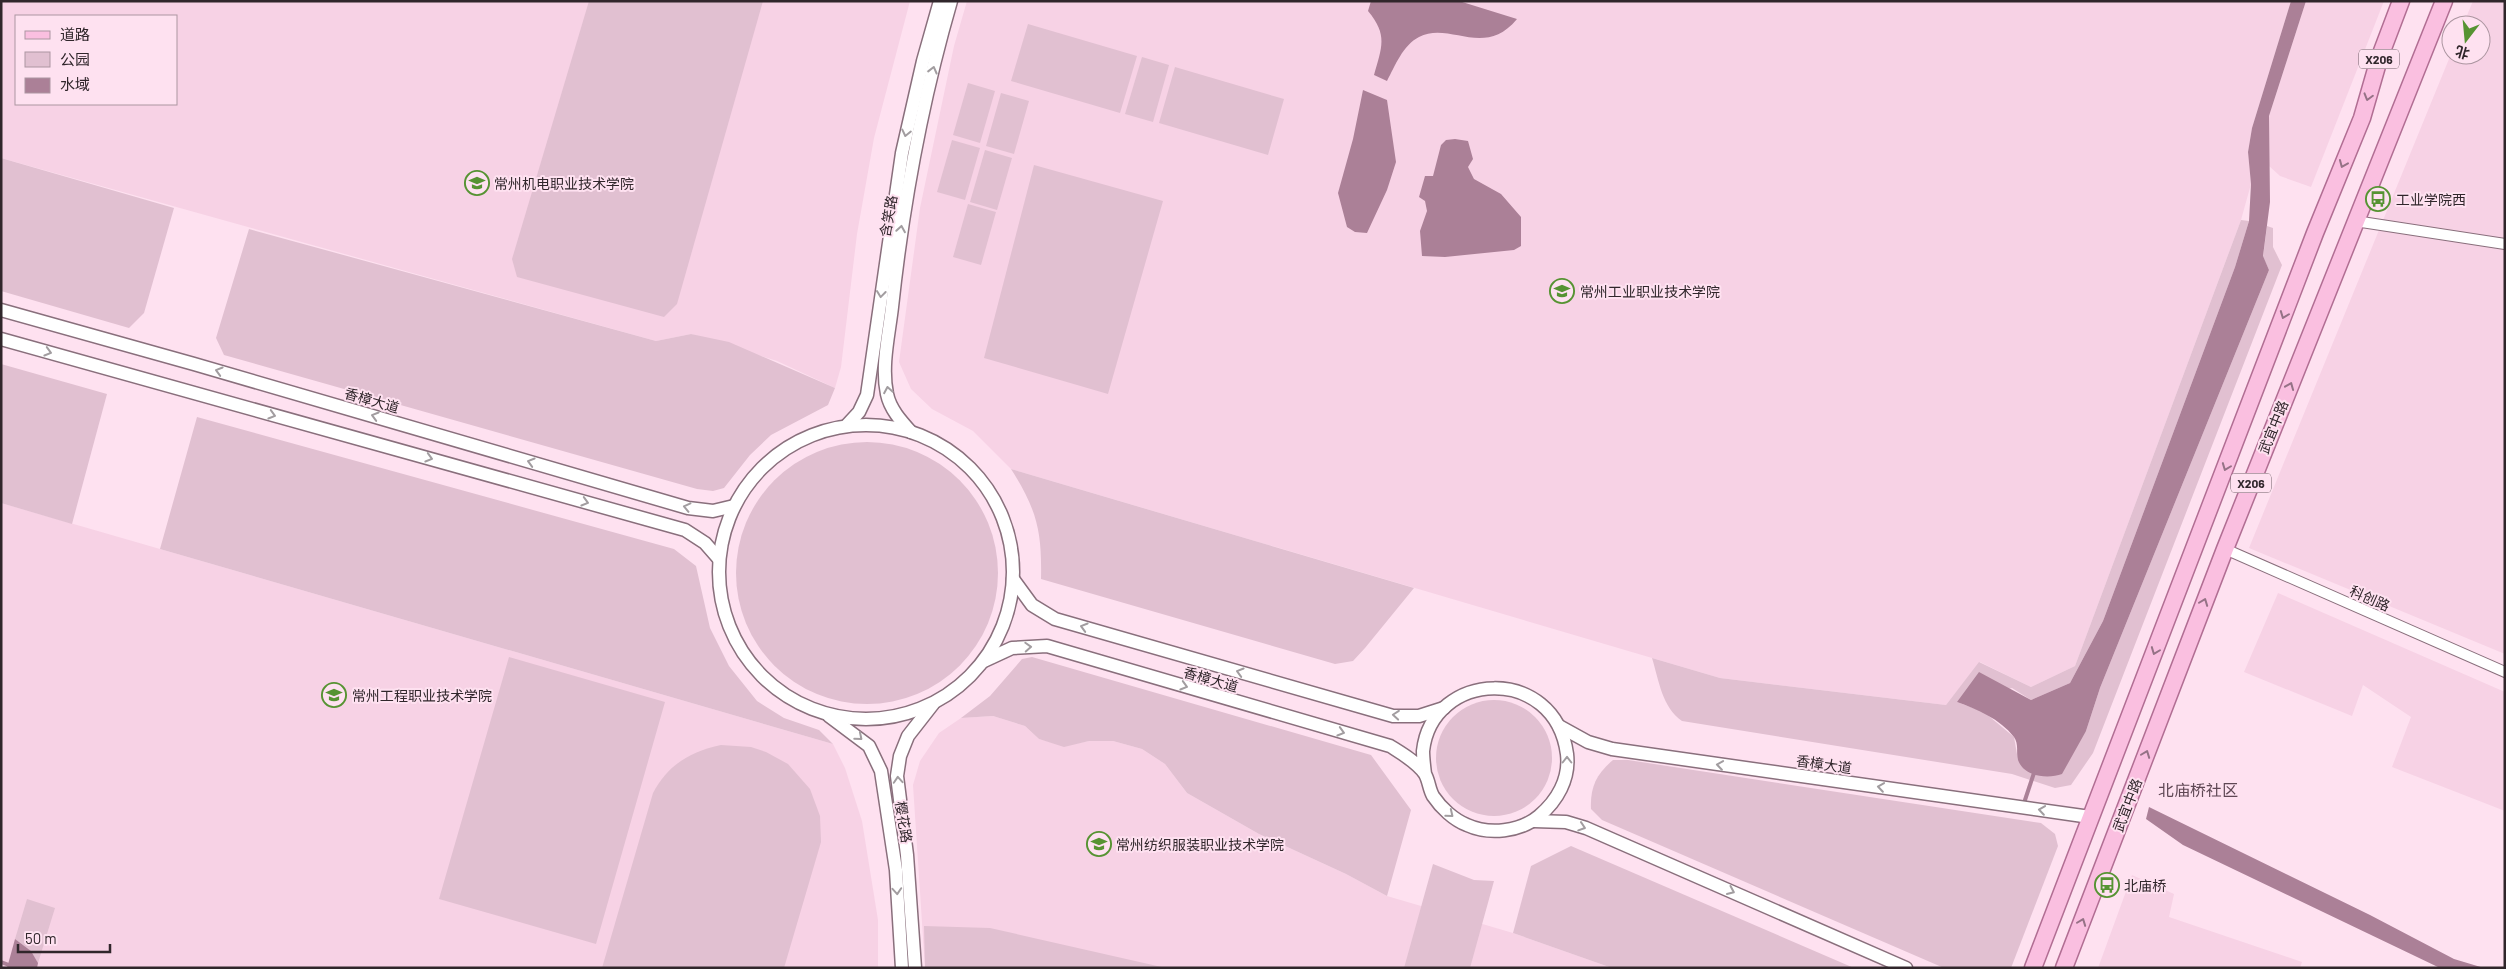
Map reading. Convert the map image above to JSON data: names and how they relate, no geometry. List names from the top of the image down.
{
  "streets": {
    "main road": ["X206", "武宜中路"],
    "street": [
      "含笑路",
      "香樟大道",
      "科创路",
      "樱花路"
    ]
  },
  "crossings": [
    ["X206", "香樟大道"],
    ["武宜中路", "科创路"]
  ],
  "districts": ["北庙桥社区"],
  "places": {
    "school or university": [
      "常州机电职业技术学院",
      "常州工业职业技术学院",
      "常州工程职业技术学院",
      "常州纺织服装职业技术学院"
    ],
    "bus stop": ["工业学院西", "北庙桥"]
  },
  "legend": ["道路", "公园", "水域"],
  "scale_bar": "50 m",
  "north": "bottom"
}
